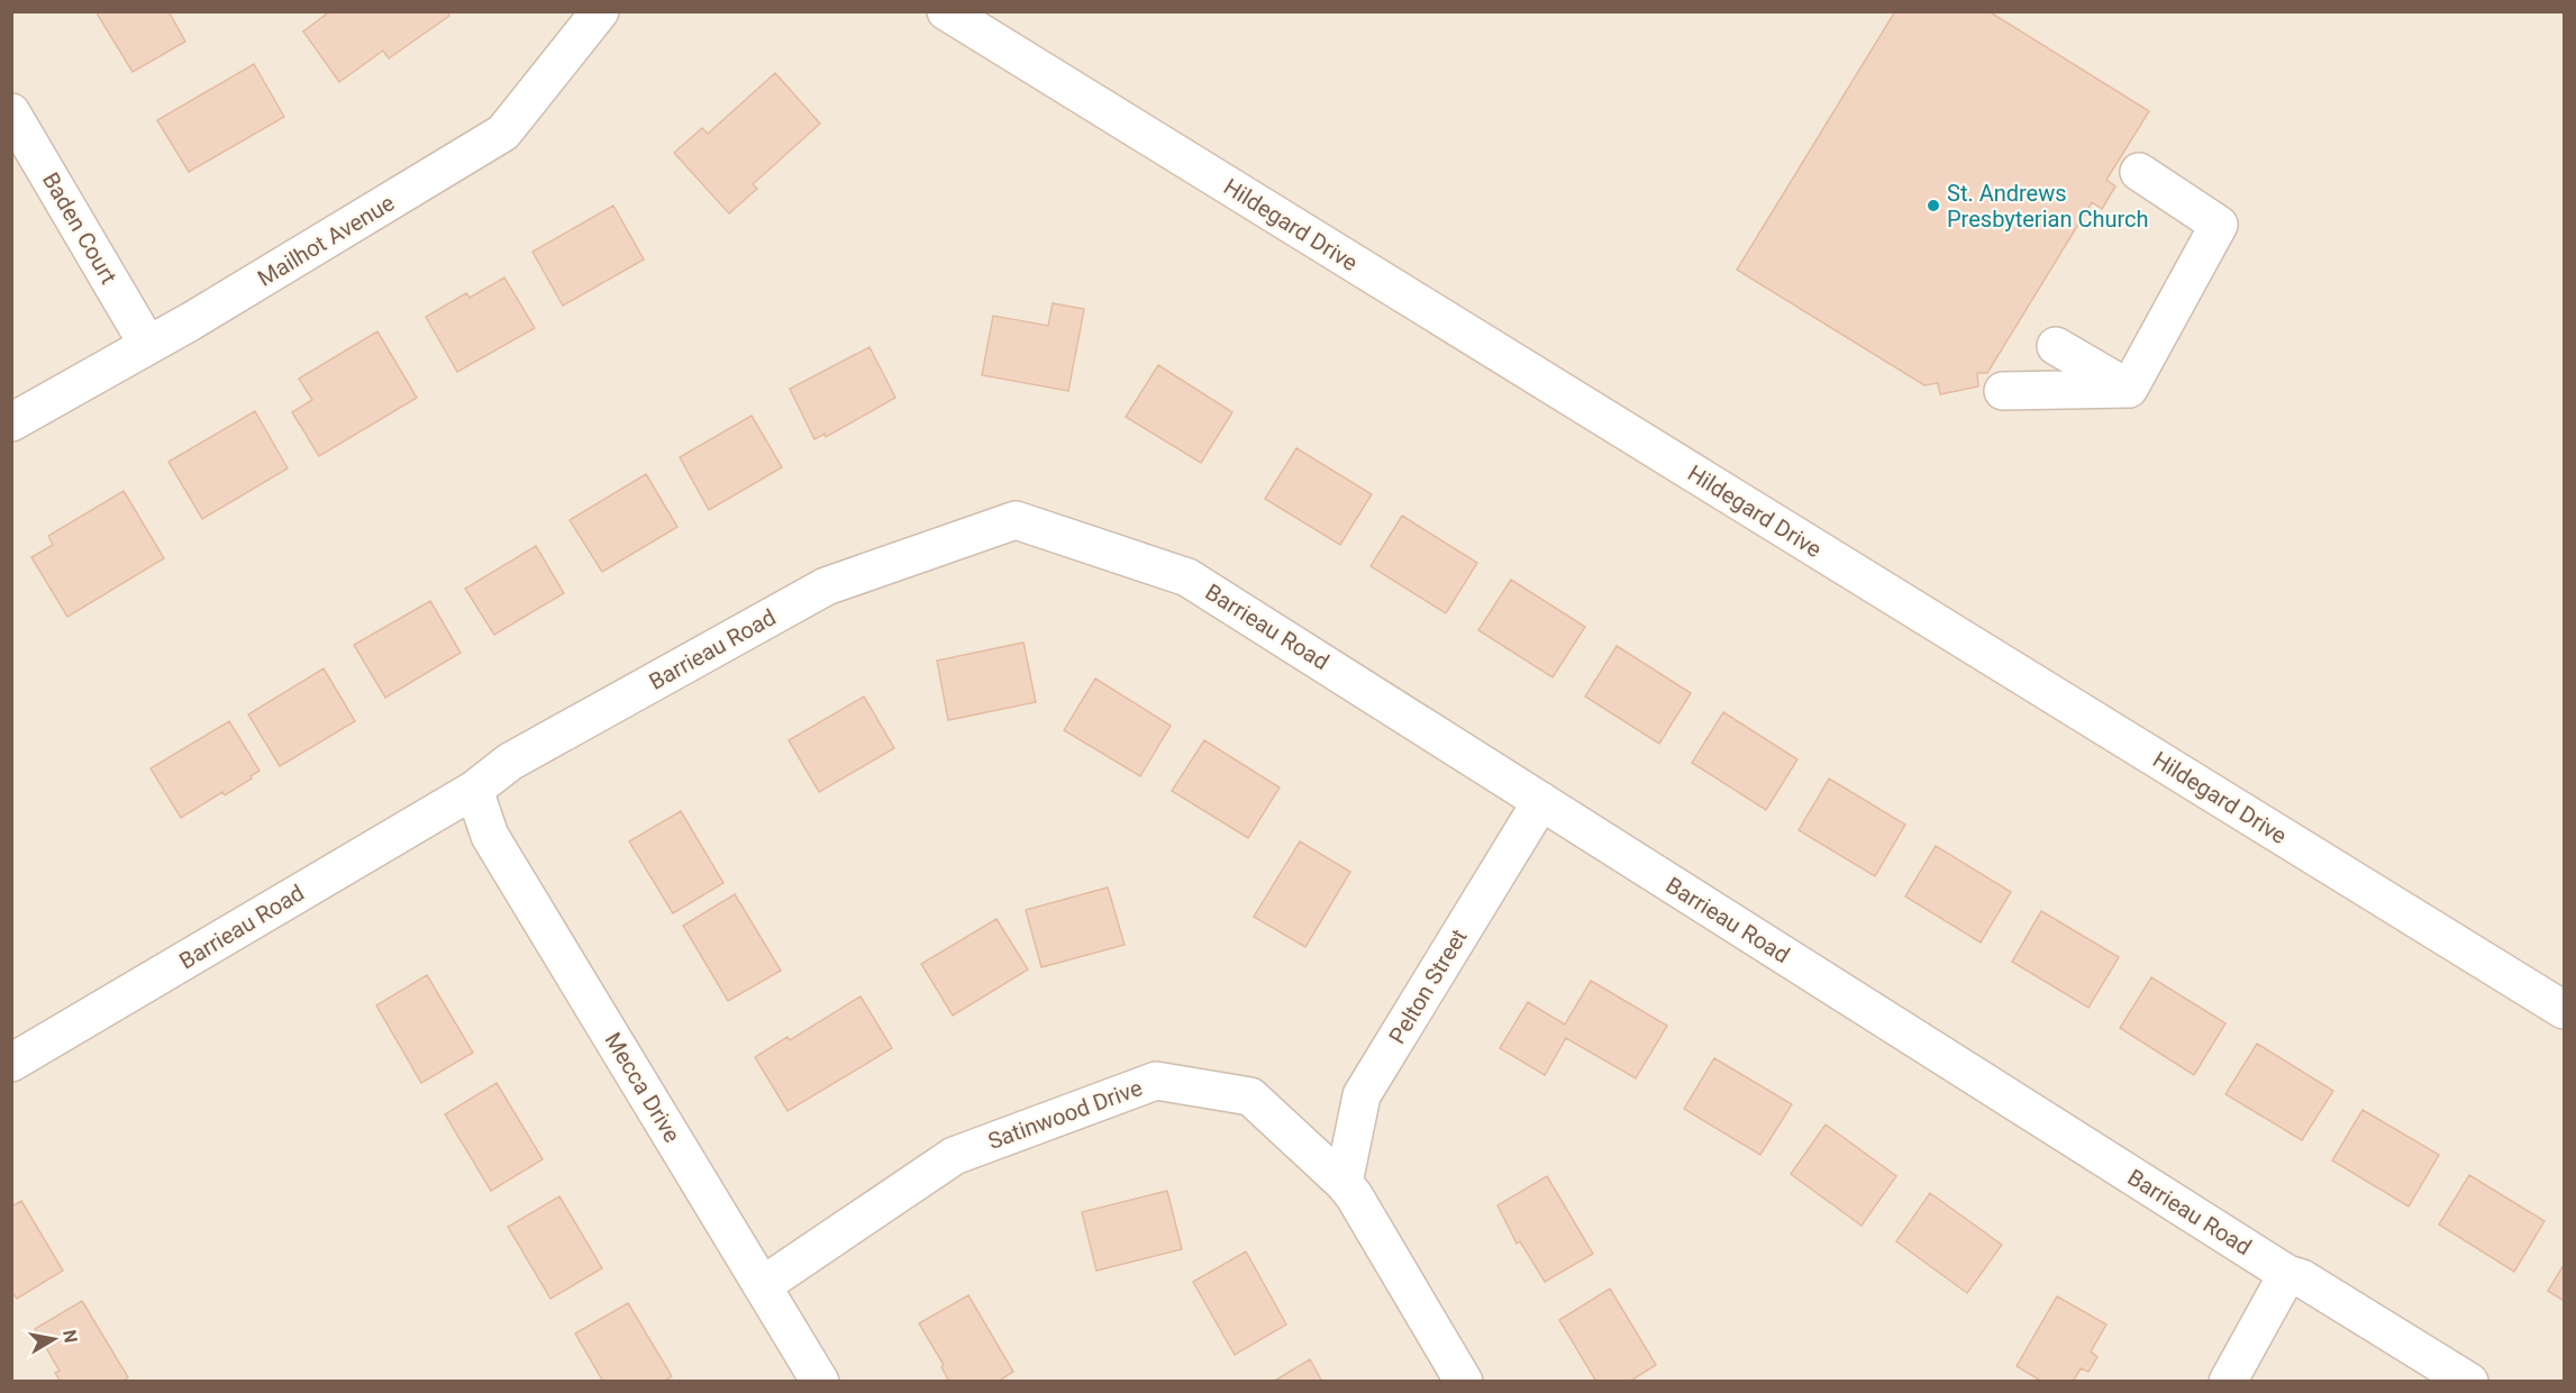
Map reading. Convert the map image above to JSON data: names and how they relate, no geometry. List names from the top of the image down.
{
  "streets": {
    "street": [
      "Hildegard Drive",
      "Baden Court",
      "Mailhot Avenue",
      "Barrieau Road",
      "Pelton Street",
      "Mecca Drive",
      "Satinwood Drive"
    ]
  },
  "crossings": [
    ["Baden Court", "Mailhot Avenue"],
    ["Barrieau Road", "Pelton Street"],
    ["Barrieau Road", "Mecca Drive"],
    ["Pelton Street", "Satinwood Drive"],
    ["Mecca Drive", "Satinwood Drive"]
  ],
  "places": ["St. Andrews Presbyterian Church"],
  "north": "right"
}
